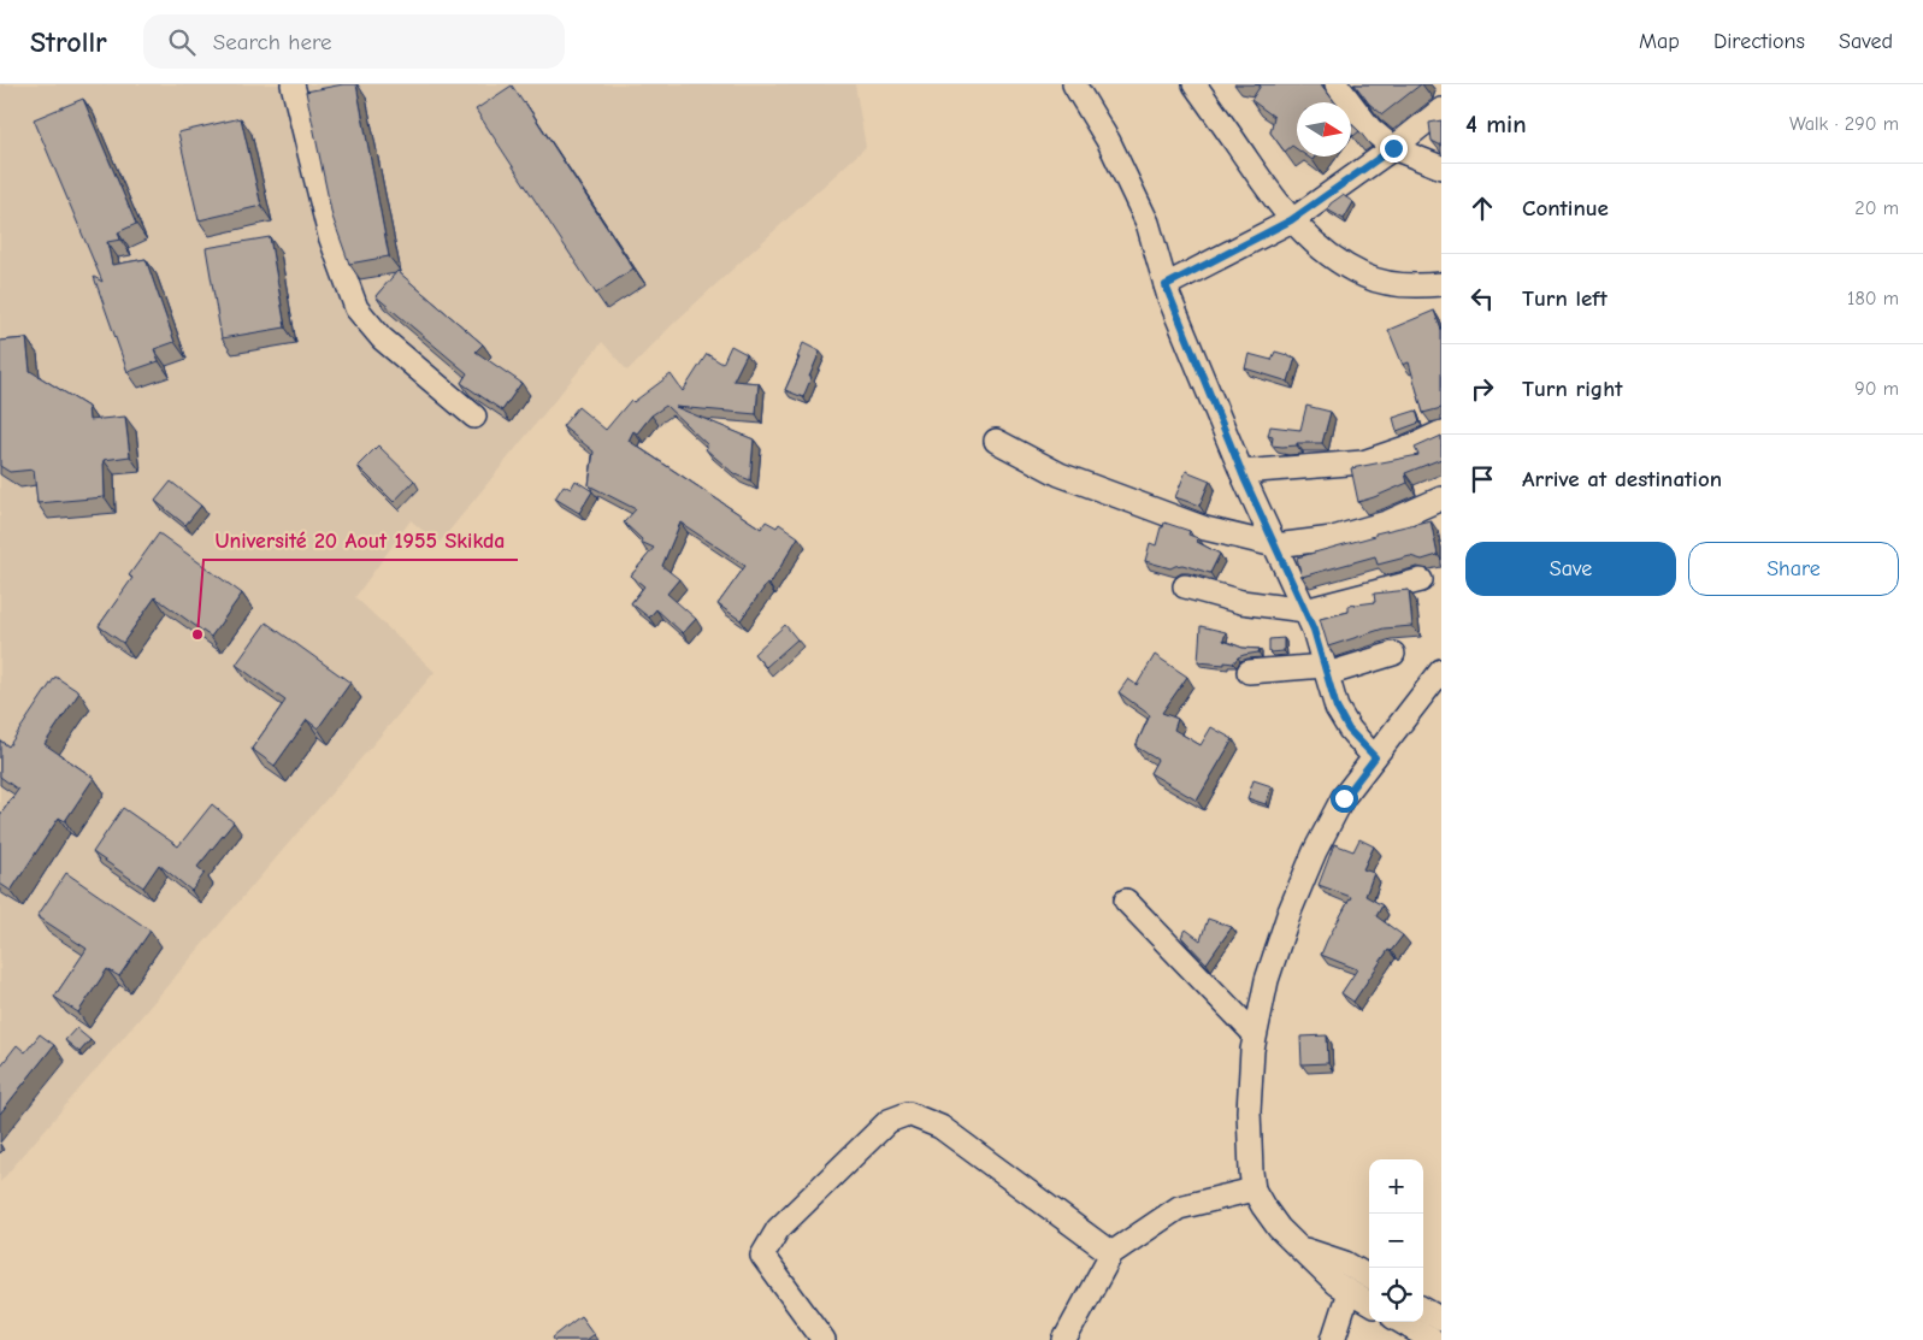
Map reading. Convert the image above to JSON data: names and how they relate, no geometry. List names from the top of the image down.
{
  "places": ["Université 20 Aout 1955 Skikda"],
  "north": "right",
  "page": {
    "header": "Strollr",
    "search": "Search here",
    "nav": ["Map", "Directions", "Saved"],
    "heading": ["4 min", "Walk · 290 m"],
    "list": [
      ["Continue", "20 m"],
      ["Turn left", "180 m"],
      ["Turn right", "90 m"],
      "Arrive at destination"
    ],
    "buttons": ["Save", "Share"],
    "map_buttons": ["+", "−"]
  }
}
